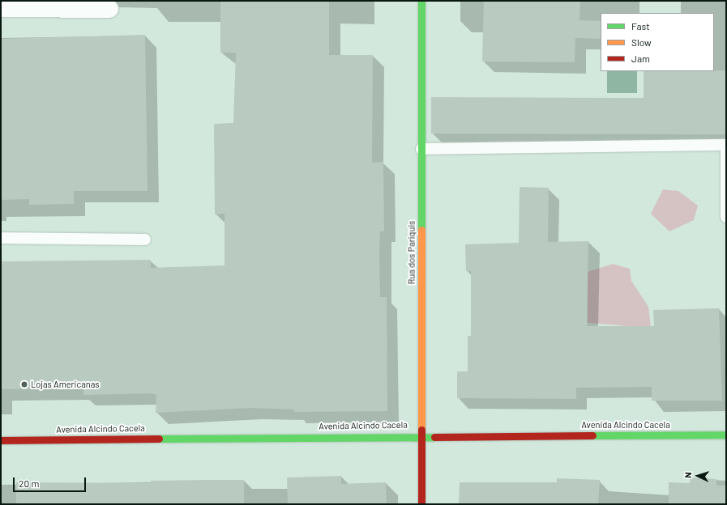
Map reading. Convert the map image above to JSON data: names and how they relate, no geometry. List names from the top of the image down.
{
  "streets": {
    "main road": ["Rua dos Pariquis", "Avenida Alcindo Cacela"]
  },
  "crossings": [
    ["Rua dos Pariquis", "Avenida Alcindo Cacela"]
  ],
  "places": ["Lojas Americanas"],
  "legend": ["Fast", "Slow", "Jam"],
  "scale_bar": "20 m",
  "north": "left"
}
